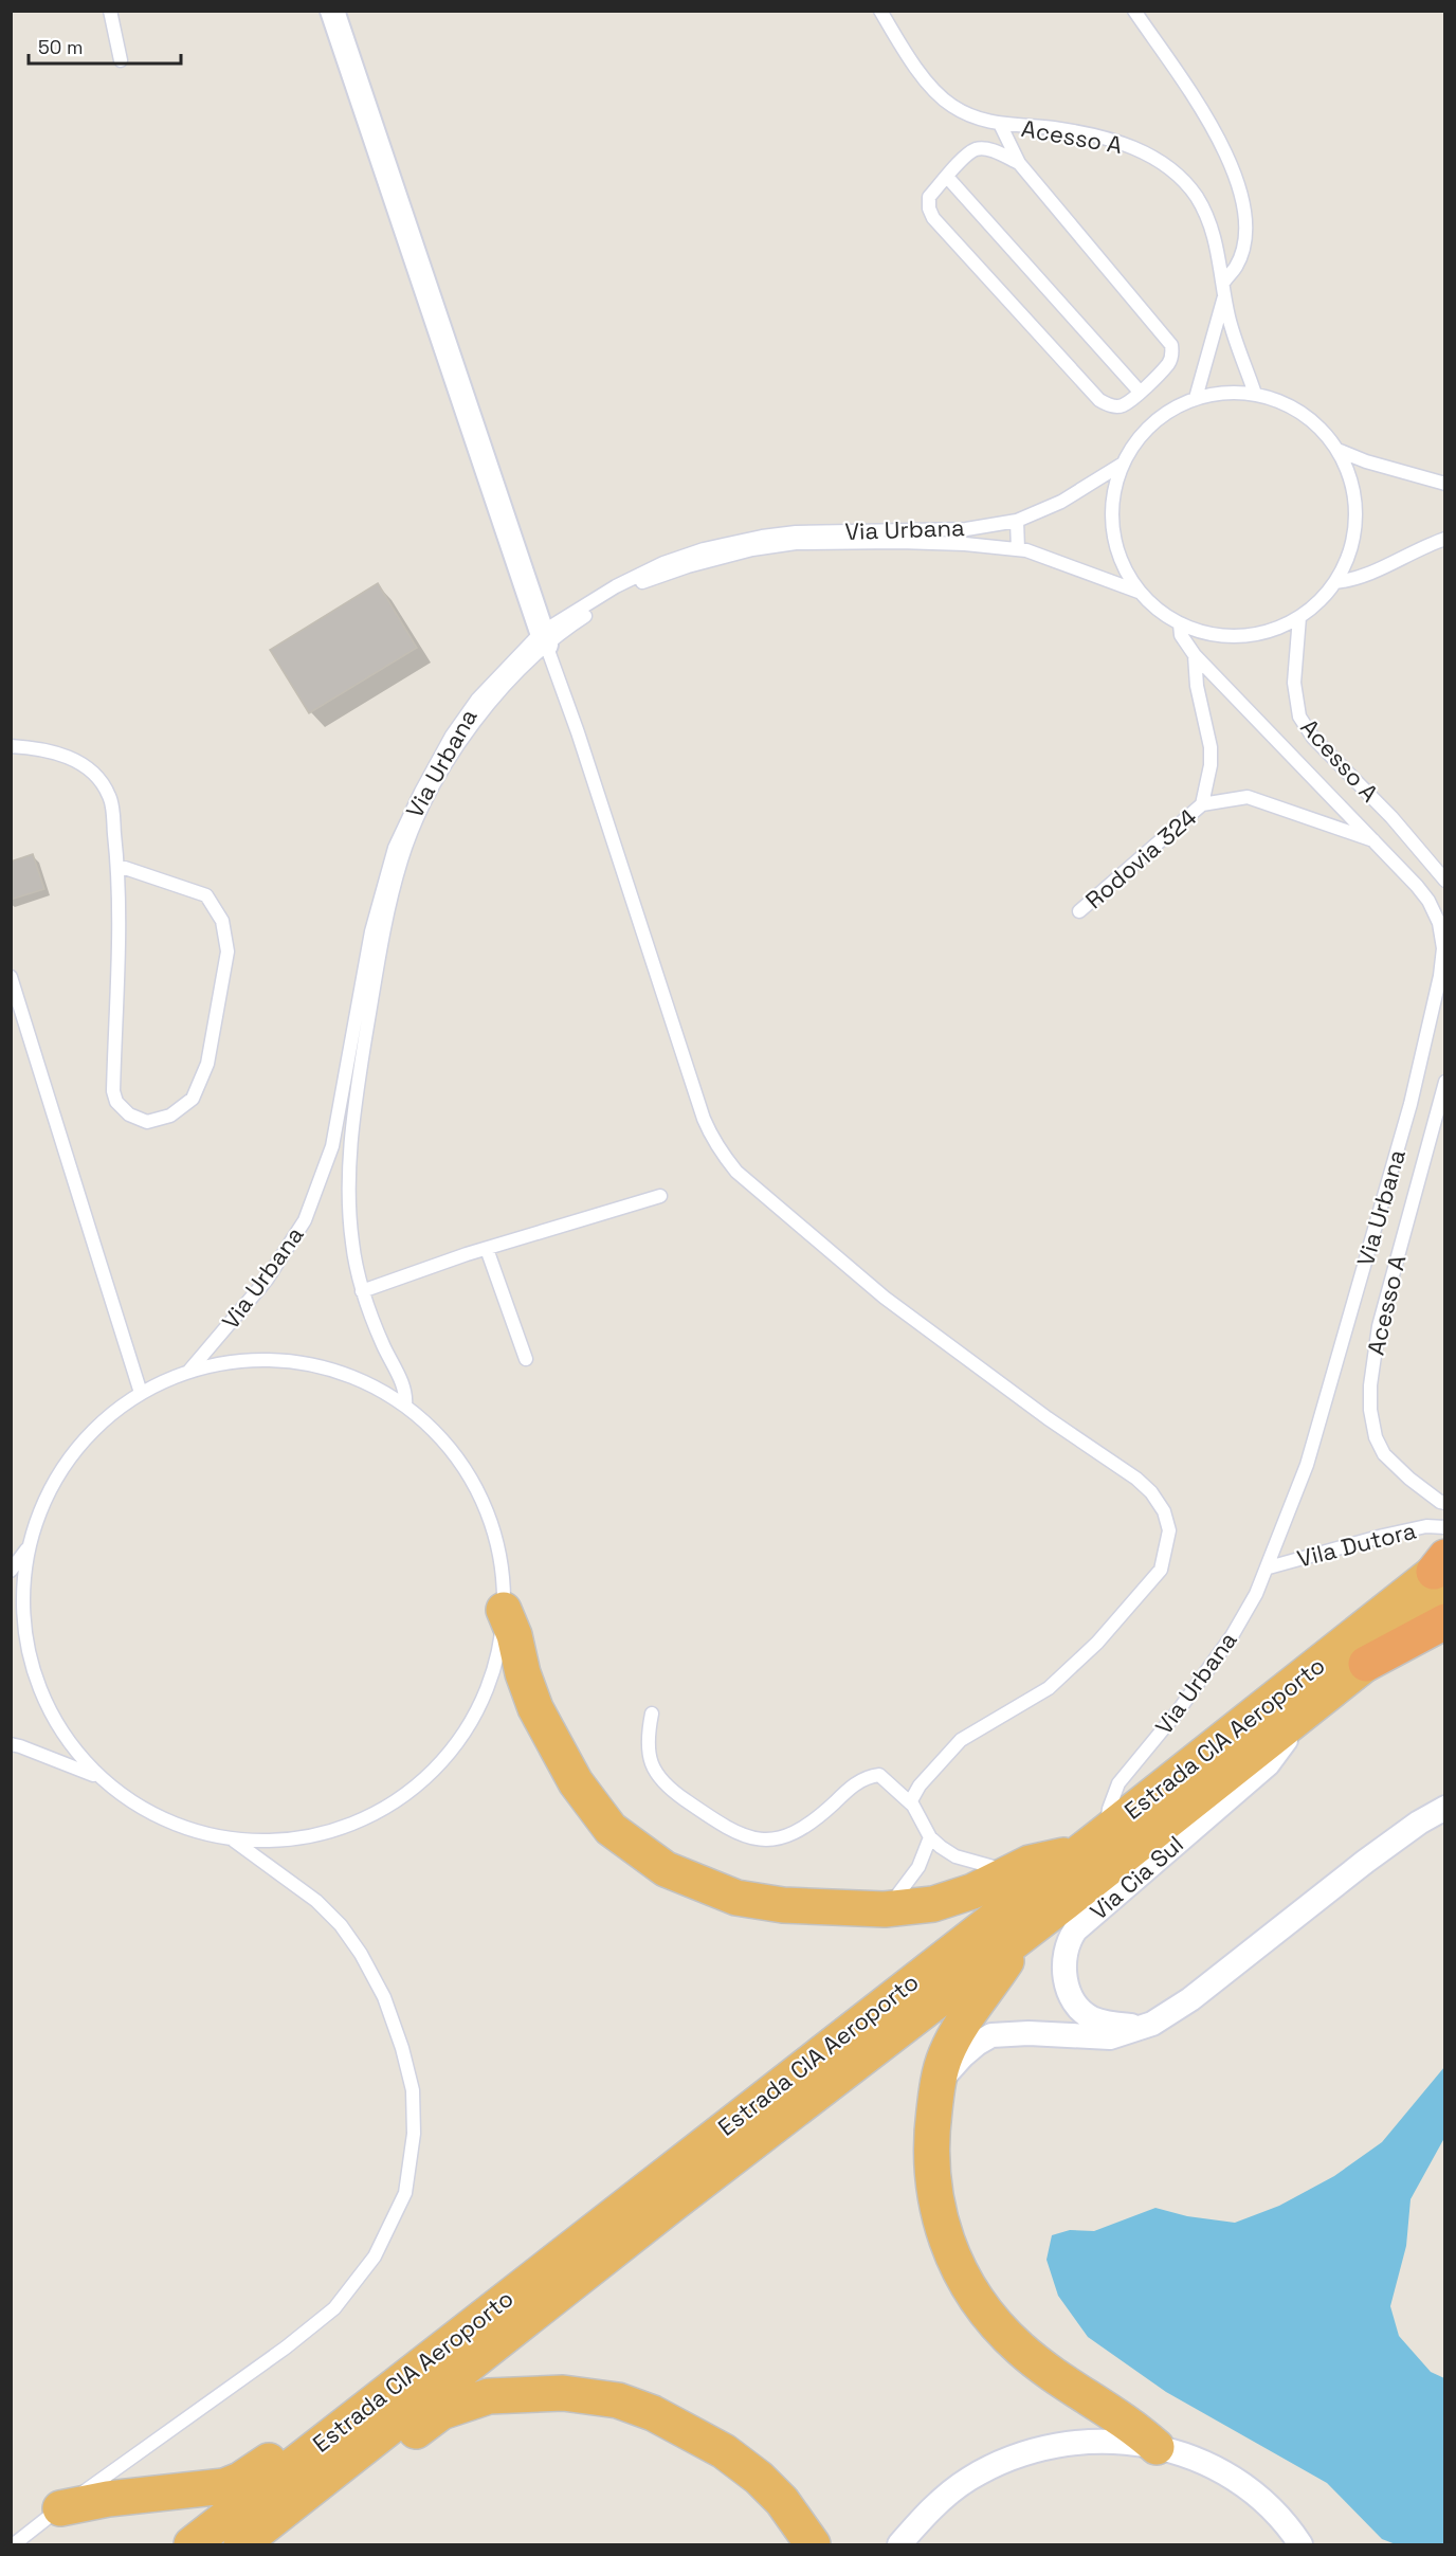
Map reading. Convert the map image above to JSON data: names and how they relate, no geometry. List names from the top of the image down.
{
  "streets": {
    "highway": ["Estrada CIA Aeroporto"],
    "street": ["Via Cia Sul"],
    "lane": [
      "Acesso A",
      "Via Urbana",
      "Rodovia 324",
      "Vila Dutora"
    ]
  },
  "crossings": [
    ["Via Urbana", "Vila Dutora"],
    ["Via Urbana", "Estrada CIA Aeroporto"],
    ["Estrada CIA Aeroporto", "Via Cia Sul"]
  ],
  "scale_bar": "50 m"
}
